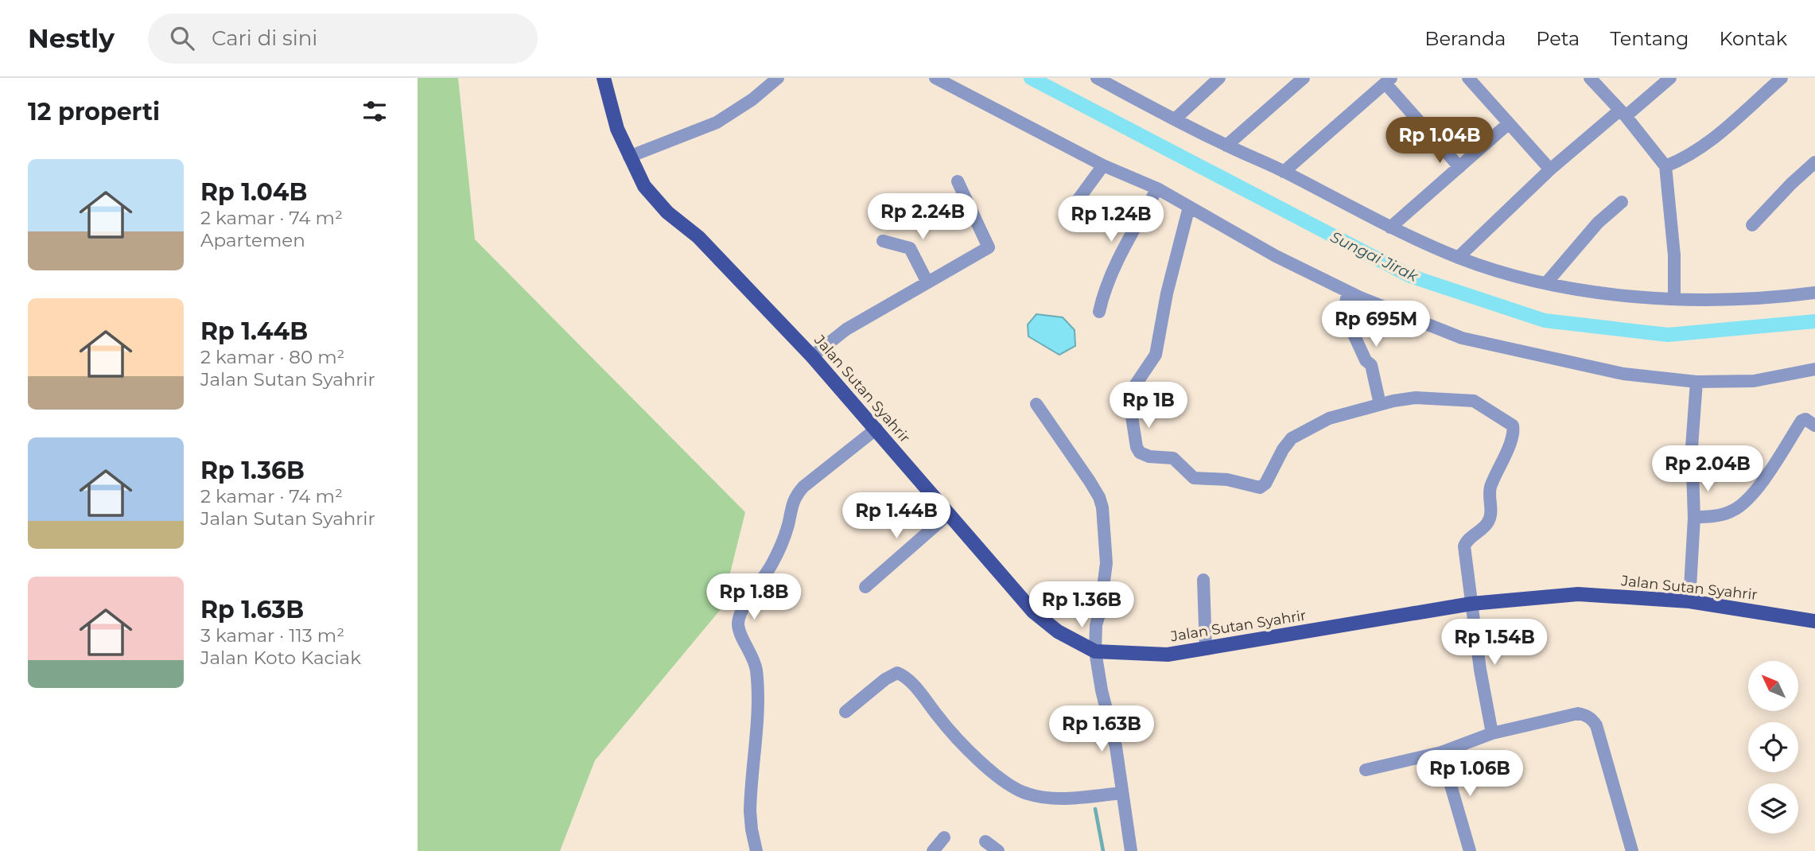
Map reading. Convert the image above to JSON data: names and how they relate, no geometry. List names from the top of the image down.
{
  "streets": {
    "main road": ["Jalan Sutan Syahrir"]
  },
  "water": ["Sungai Jirak"],
  "north": "top left",
  "page": {
    "header": "Nestly",
    "search": "Cari di sini",
    "nav": [
      "Beranda",
      "Peta",
      "Tentang",
      "Kontak"
    ],
    "heading": "12 properti",
    "price": [
      "Rp 1.04B",
      "Rp 2.24B",
      "Rp 1.24B",
      "Rp 695M",
      "Rp 1B",
      "Rp 2.04B",
      "Rp 1.44B",
      "Rp 1.8B",
      "Rp 1.36B",
      "Rp 1.54B",
      "Rp 1.63B",
      "Rp 1.06B"
    ],
    "list": [
      {
        "name": "Rp 1.04B",
        "note": "2 kamar · 74 m² · Apartemen"
      },
      {
        "name": "Rp 1.44B",
        "note": "2 kamar · 80 m² · Jalan Sutan Syahrir"
      },
      {
        "name": "Rp 1.36B",
        "note": "2 kamar · 74 m² · Jalan Sutan Syahrir"
      },
      {
        "name": "Rp 1.63B",
        "note": "3 kamar · 113 m² · Jalan Koto Kaciak"
      }
    ]
  }
}
